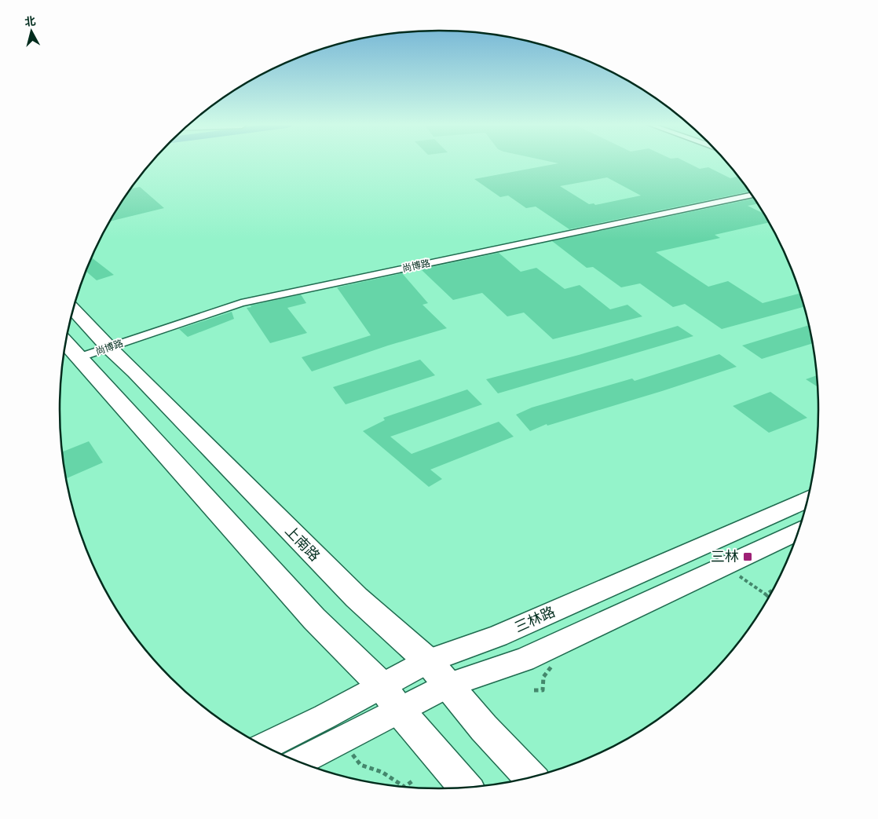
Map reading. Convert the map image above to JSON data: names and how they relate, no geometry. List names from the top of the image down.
{
  "streets": {
    "main road": ["上南路", "三林路"],
    "street": ["尚博路"]
  },
  "crossings": [
    ["尚博路", "上南路"],
    ["上南路", "三林路"]
  ],
  "places": {
    "transit": ["三林"]
  },
  "north": "top"
}
